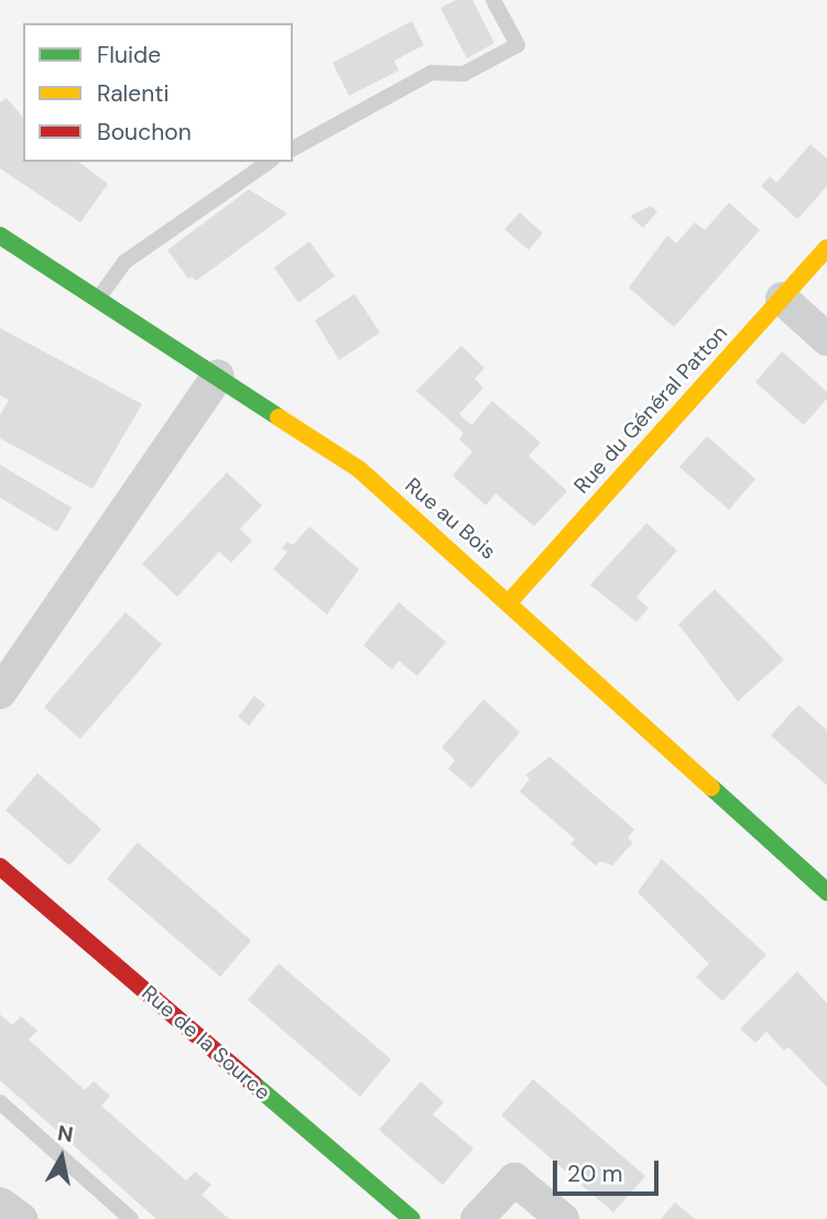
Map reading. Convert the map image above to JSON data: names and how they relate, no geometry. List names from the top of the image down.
{
  "streets": {
    "main road": ["Rue du Général Patton", "Rue au Bois", "Rue de la Source"]
  },
  "crossings": [
    ["Rue du Général Patton", "Rue au Bois"]
  ],
  "legend": ["Fluide", "Ralenti", "Bouchon"],
  "scale_bar": "20 m",
  "north": "top"
}
